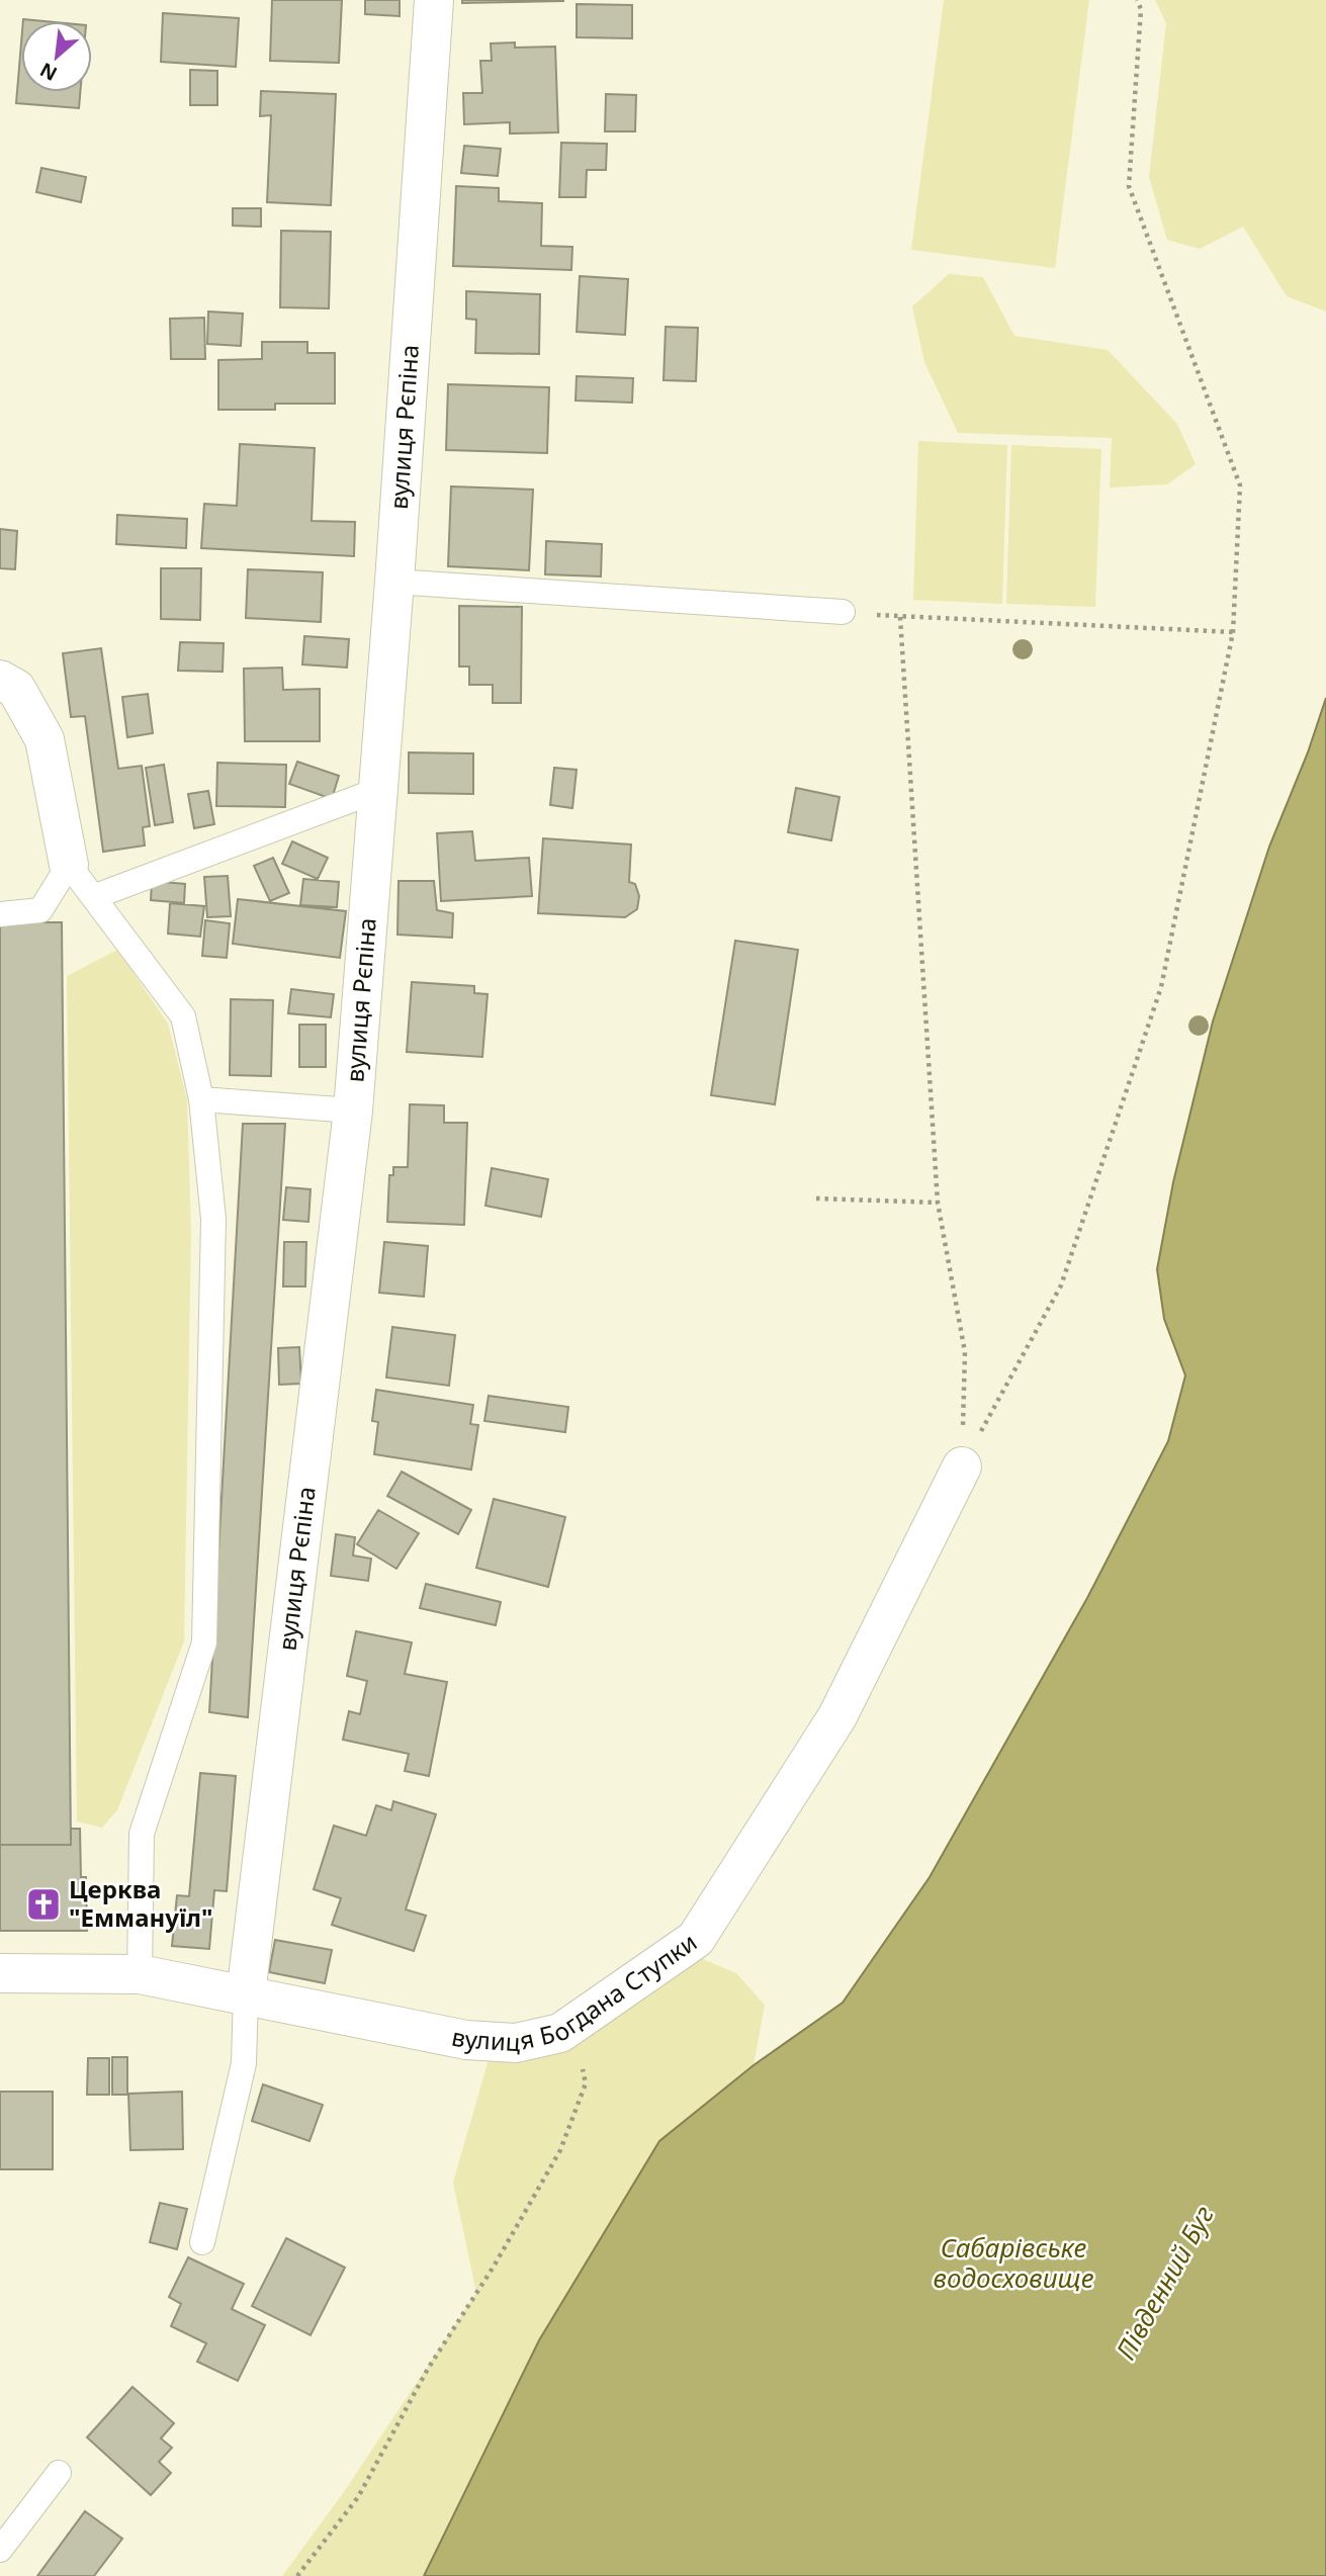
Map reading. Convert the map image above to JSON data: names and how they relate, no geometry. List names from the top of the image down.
{
  "streets": {
    "street": ["вулиця Рєпіна", "вулиця Богдана Ступки"]
  },
  "crossings": [
    ["вулиця Рєпіна", "вулиця Богдана Ступки"]
  ],
  "water": ["Сабарівське водосховище", "Південний Буг"],
  "places": {
    "church": ["Церква \"Еммануїл\""]
  },
  "north": "bottom left"
}
